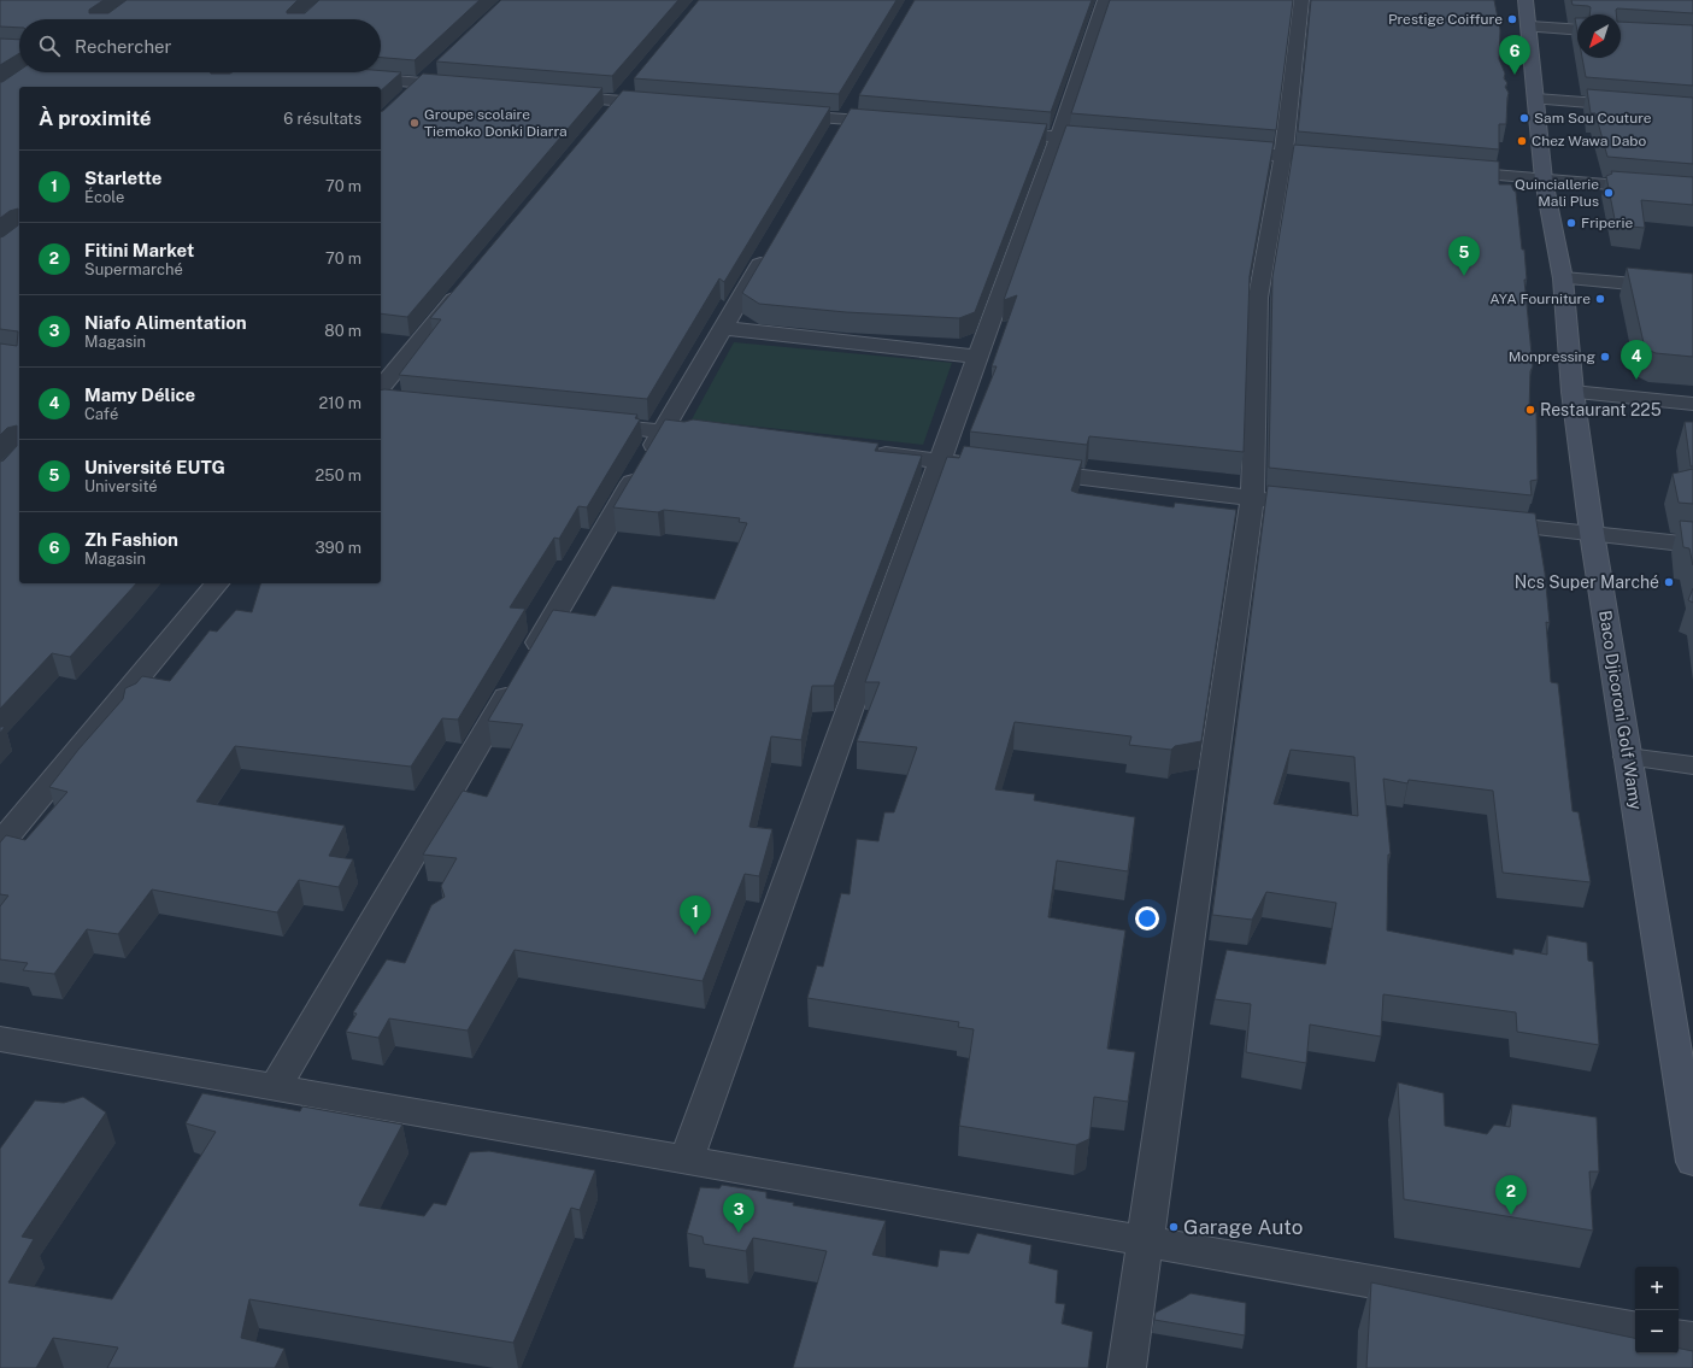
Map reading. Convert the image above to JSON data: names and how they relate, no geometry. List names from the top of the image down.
{
  "streets": {
    "street": ["Baco Djicoroni Golf Wamy"]
  },
  "places": [
    "Prestige Coiffure",
    "Sam Sou Couture",
    "Groupe scolaire Tiemoko Donki Diarra",
    "Chez Wawa Dabo",
    "Quinciallerie Mali Plus",
    "Friperie",
    "AYA Fourniture",
    "Monpressing",
    "Restaurant 225",
    "Ncs Super Marché",
    "Garage Auto"
  ],
  "north": "bottom left",
  "page": {
    "search": "Rechercher",
    "pins": [
      "6",
      "5",
      "4",
      "1",
      "2",
      "3"
    ],
    "heading": ["À proximité", "6 résultats"],
    "list": [
      {
        "mark": "1",
        "name": "Starlette",
        "note": "École",
        "value": "70 m"
      },
      {
        "mark": "2",
        "name": "Fitini Market",
        "note": "Supermarché",
        "value": "70 m"
      },
      {
        "mark": "3",
        "name": "Niafo Alimentation",
        "note": "Magasin",
        "value": "80 m"
      },
      {
        "mark": "4",
        "name": "Mamy Délice",
        "note": "Café",
        "value": "210 m"
      },
      {
        "mark": "5",
        "name": "Université EUTG",
        "note": "Université",
        "value": "250 m"
      },
      {
        "mark": "6",
        "name": "Zh Fashion",
        "note": "Magasin",
        "value": "390 m"
      }
    ],
    "map_buttons": ["+", "−"]
  }
}
